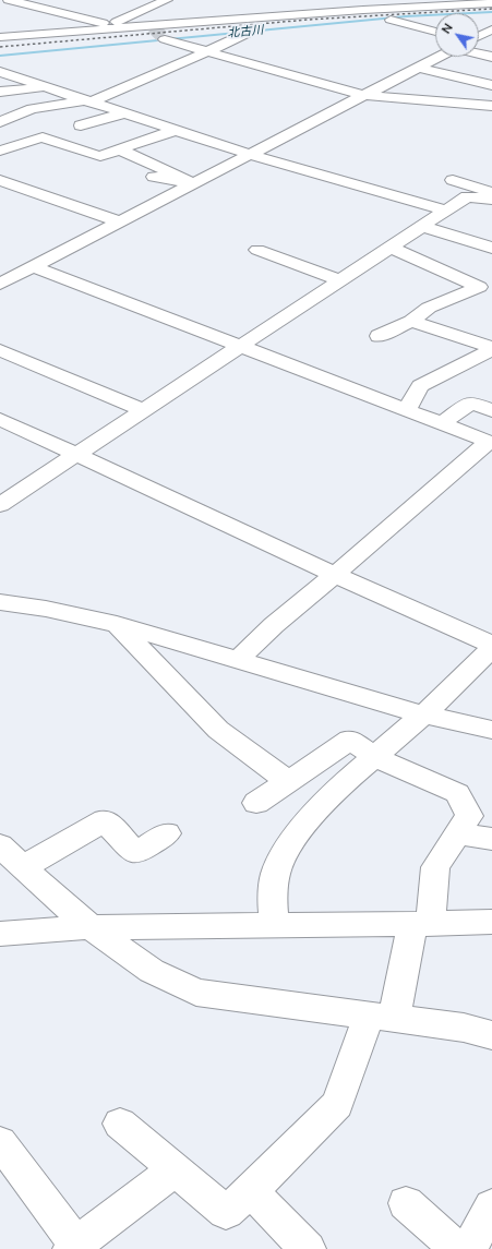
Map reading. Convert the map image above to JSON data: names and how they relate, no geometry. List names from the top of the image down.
{
  "water": ["北古川"],
  "north": "top left"
}
